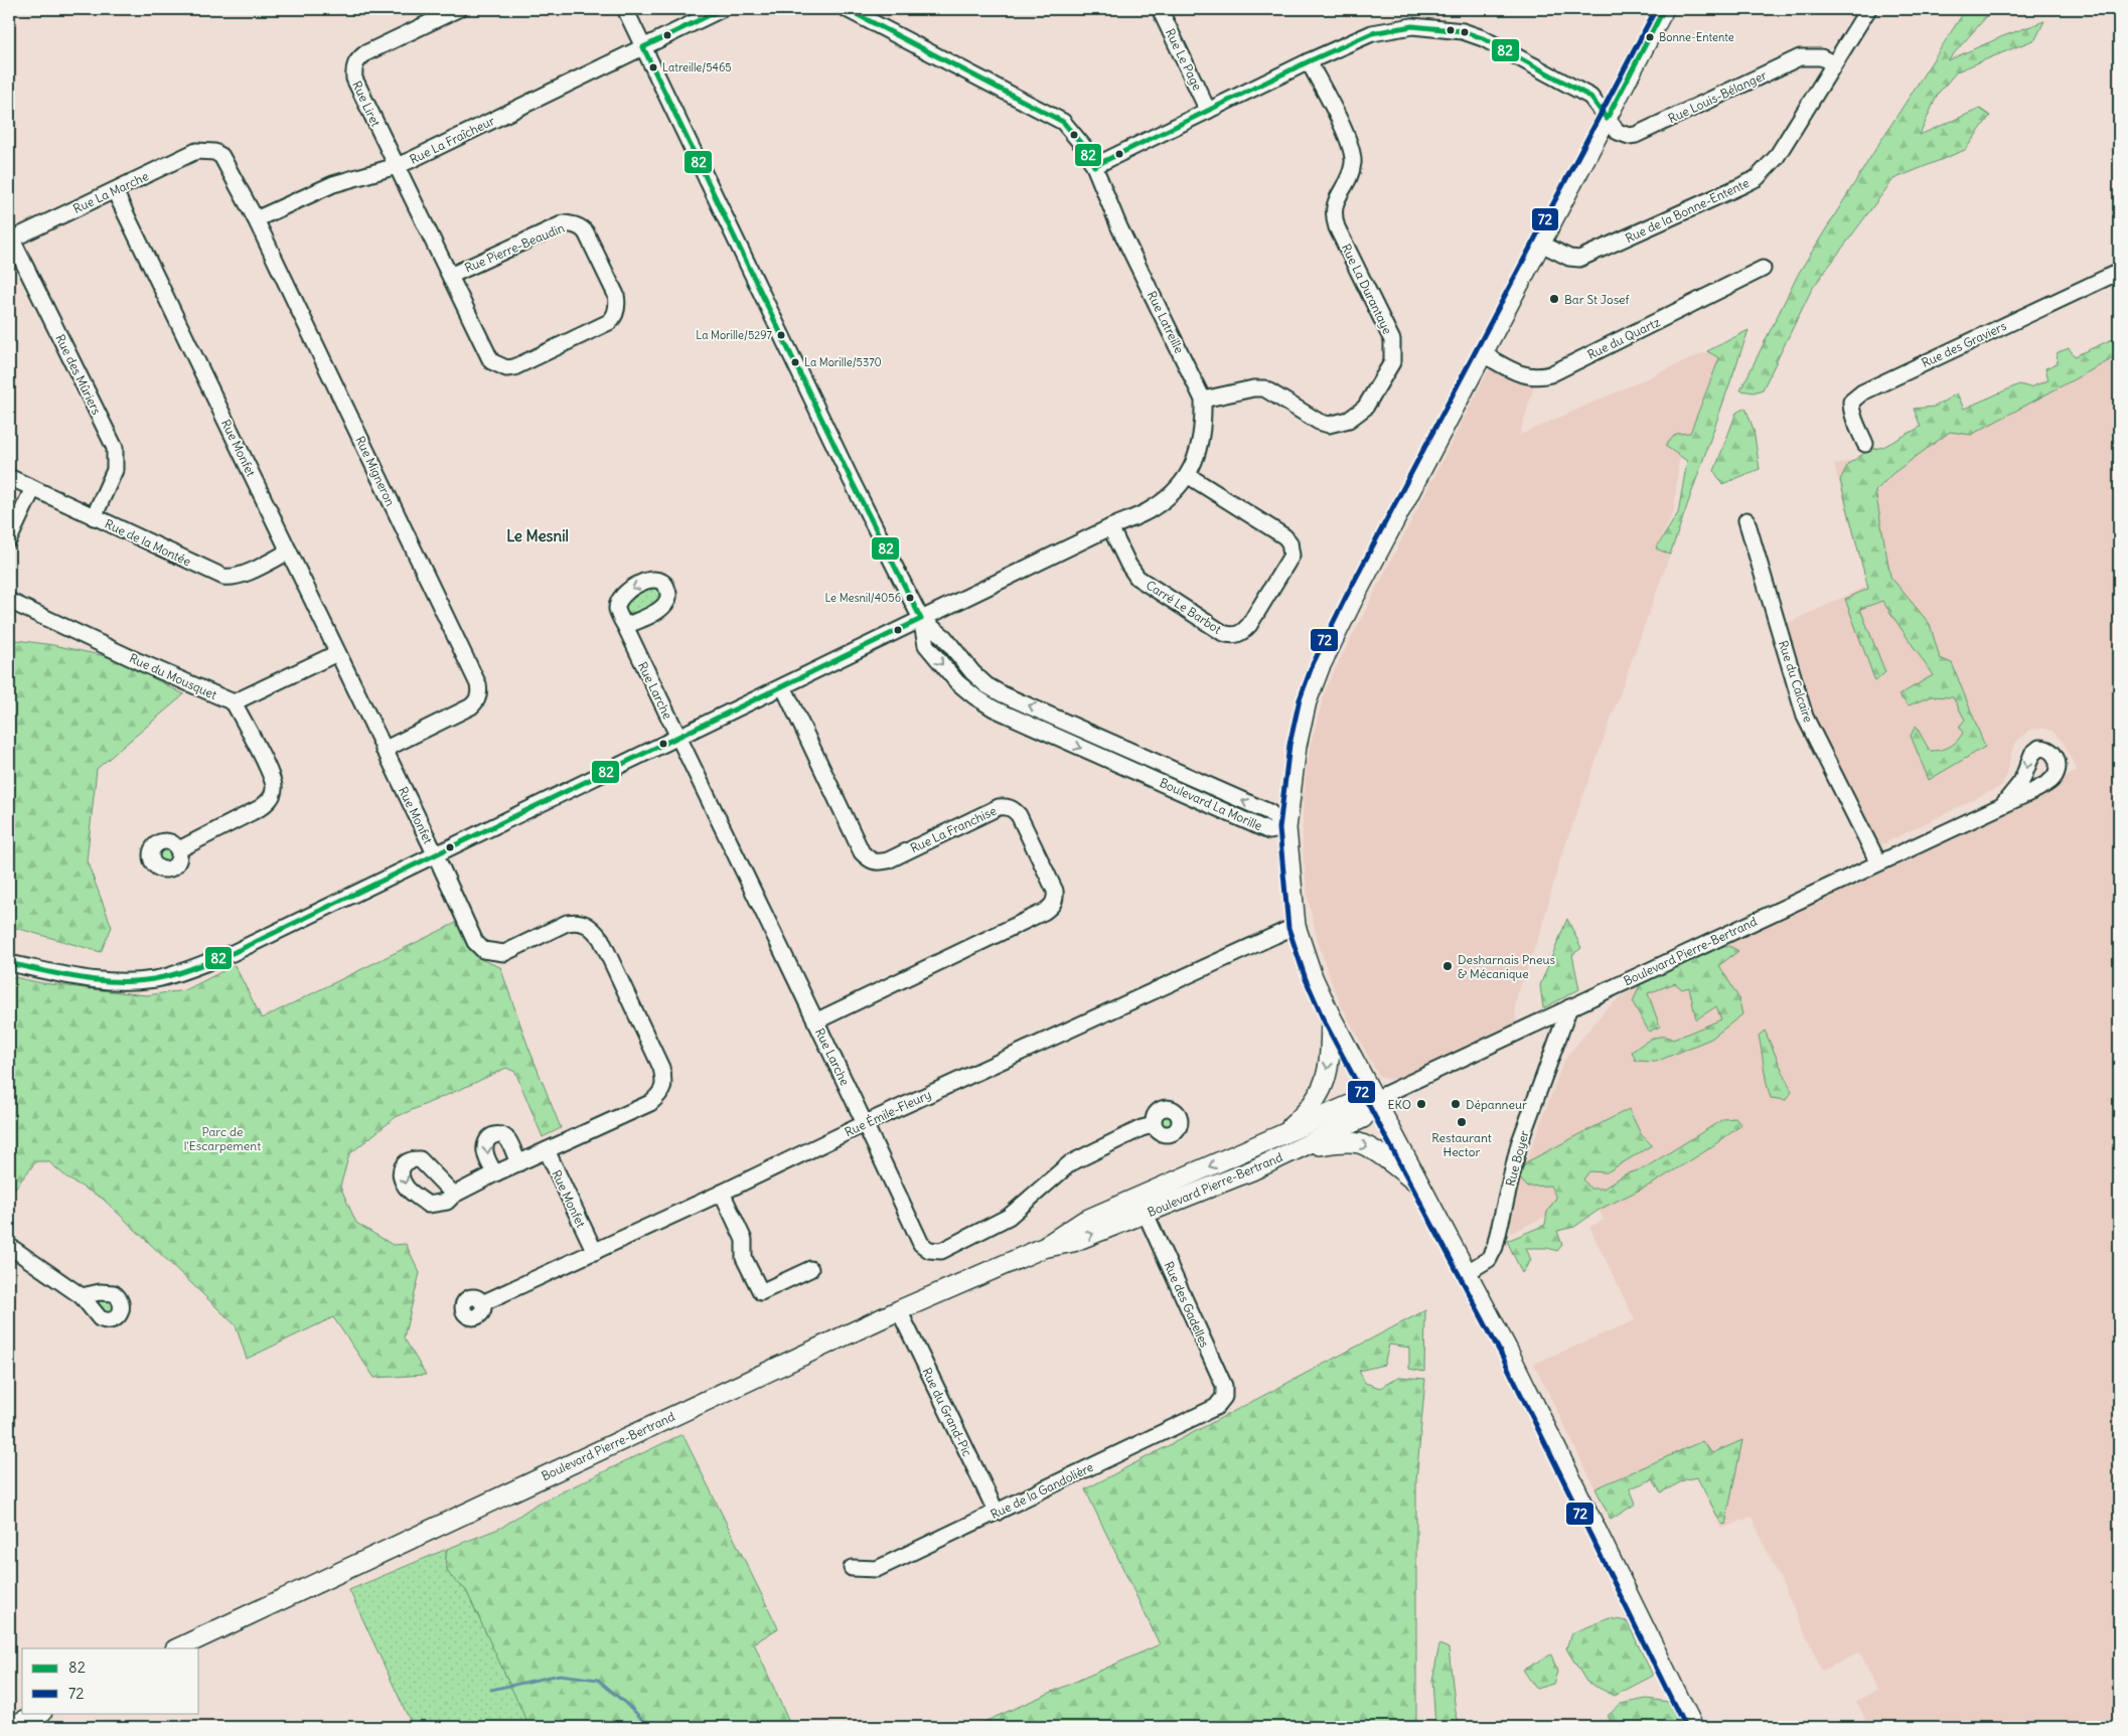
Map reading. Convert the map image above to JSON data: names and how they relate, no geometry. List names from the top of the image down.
{
  "streets": {
    "main road": ["Boulevard Pierre-Bertrand"],
    "street": [
      "Rue Le Page",
      "Rue Louis-Bélanger",
      "Rue Liret",
      "Rue La Fraîcheur",
      "Rue La Marche",
      "Rue de la Bonne-Entente",
      "Rue Pierre-Beaudin",
      "Rue La Durantaye",
      "Rue Latreille",
      "Rue du Quartz",
      "Rue des Graviers",
      "Rue des Mûriers",
      "Rue Monfet",
      "Rue Migneron",
      "Rue de la Montée",
      "Carré Le Barbot",
      "Rue du Mousquet",
      "Rue du Calcaire",
      "Rue Larche",
      "Boulevard La Morille",
      "Rue La Franchise",
      "Rue Émile-Fleury",
      "Rue Boyer",
      "Rue des Gadelles",
      "Rue du Grand-Pic",
      "Rue de la Gandolière"
    ]
  },
  "crossings": [
    ["Rue Le Page", "Rue Louis-Bélanger"],
    ["Rue Louis-Bélanger", "Rue de la Bonne-Entente"],
    ["Rue Louis-Bélanger", "Rue La Durantaye"],
    ["Rue Louis-Bélanger", "Rue Latreille"],
    ["Rue Liret", "Rue La Fraîcheur"],
    ["Rue Liret", "Rue Pierre-Beaudin"],
    ["Rue La Fraîcheur", "Rue Pierre-Beaudin"],
    ["Rue La Fraîcheur", "Rue Migneron"],
    ["Rue La Fraîcheur", "Boulevard La Morille"],
    ["Rue La Marche", "Rue des Mûriers"],
    ["Rue La Marche", "Rue Monfet"],
    ["Rue La Marche", "Rue Migneron"],
    ["Rue La Durantaye", "Rue Latreille"],
    ["Rue Latreille", "Rue Monfet"],
    ["Rue Latreille", "Carré Le Barbot"],
    ["Rue Latreille", "Rue Larche"],
    ["Rue Latreille", "Boulevard La Morille"],
    ["Rue Latreille", "Rue La Franchise"],
    ["Rue des Mûriers", "Rue de la Montée"],
    ["Rue Monfet", "Rue Migneron"],
    ["Rue Monfet", "Rue de la Montée"],
    ["Rue Monfet", "Rue du Mousquet"],
    ["Rue Monfet", "Rue Émile-Fleury"],
    ["Rue du Calcaire", "Boulevard Pierre-Bertrand"],
    ["Rue Larche", "Rue La Franchise"],
    ["Rue Larche", "Rue Émile-Fleury"],
    ["Boulevard Pierre-Bertrand", "Rue Boyer"],
    ["Boulevard Pierre-Bertrand", "Rue des Gadelles"],
    ["Boulevard Pierre-Bertrand", "Rue du Grand-Pic"],
    ["Rue des Gadelles", "Rue de la Gandolière"],
    ["Rue du Grand-Pic", "Rue de la Gandolière"]
  ],
  "districts": ["Le Mesnil"],
  "parks": ["Parc de l'Escarpement"],
  "places": [
    "Bonne-Entente",
    "Latreille/5465",
    "Bar St Josef",
    "La Morille/5297",
    "La Morille/5370",
    "Le Mesnil/4056",
    "Desharnais Pneus & Mécanique",
    "EKO",
    "Dépanneur",
    "Restaurant Hector"
  ],
  "lines": ["transit line 82", "transit line 72"],
  "legend": ["82", "72"]
}
